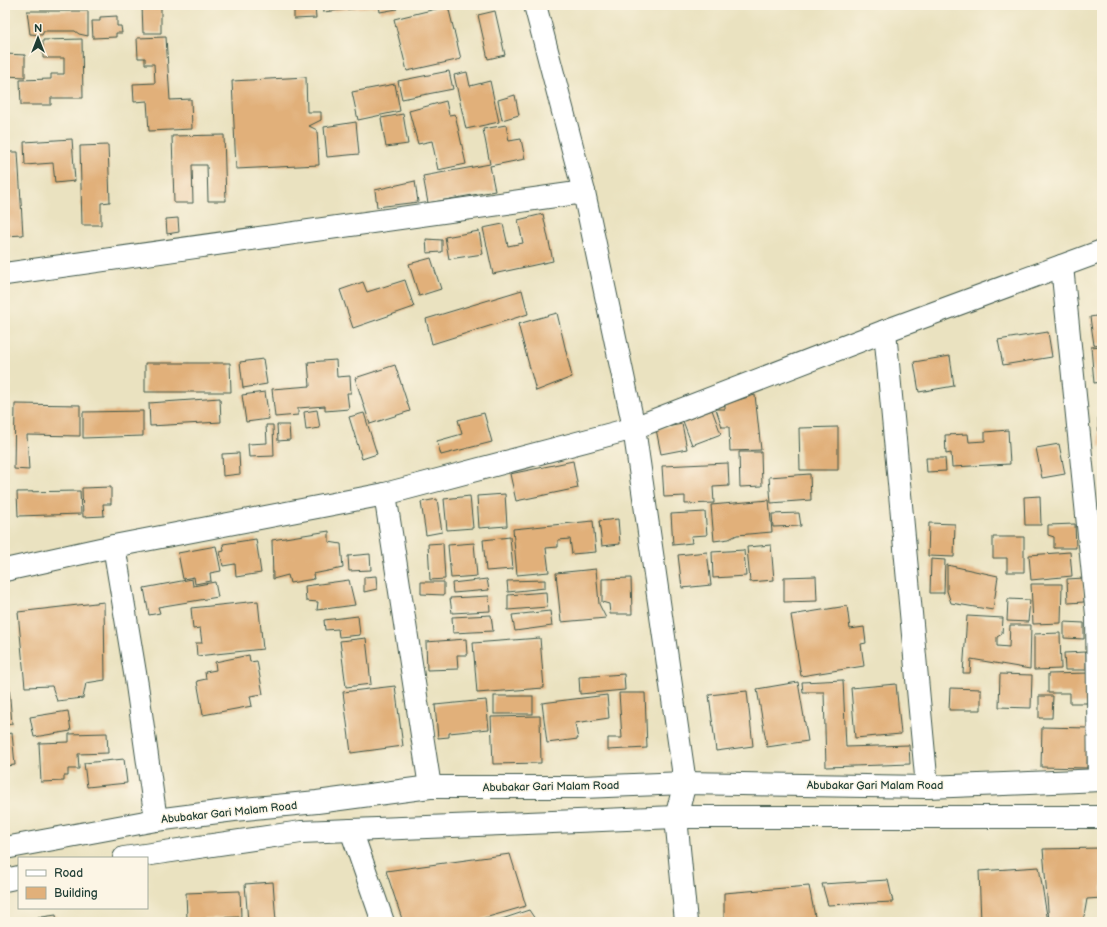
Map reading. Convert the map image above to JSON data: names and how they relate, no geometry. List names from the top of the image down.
{
  "streets": {
    "street": ["Abubakar Gari Malam Road"]
  },
  "legend": ["Road", "Building"],
  "north": "top"
}
